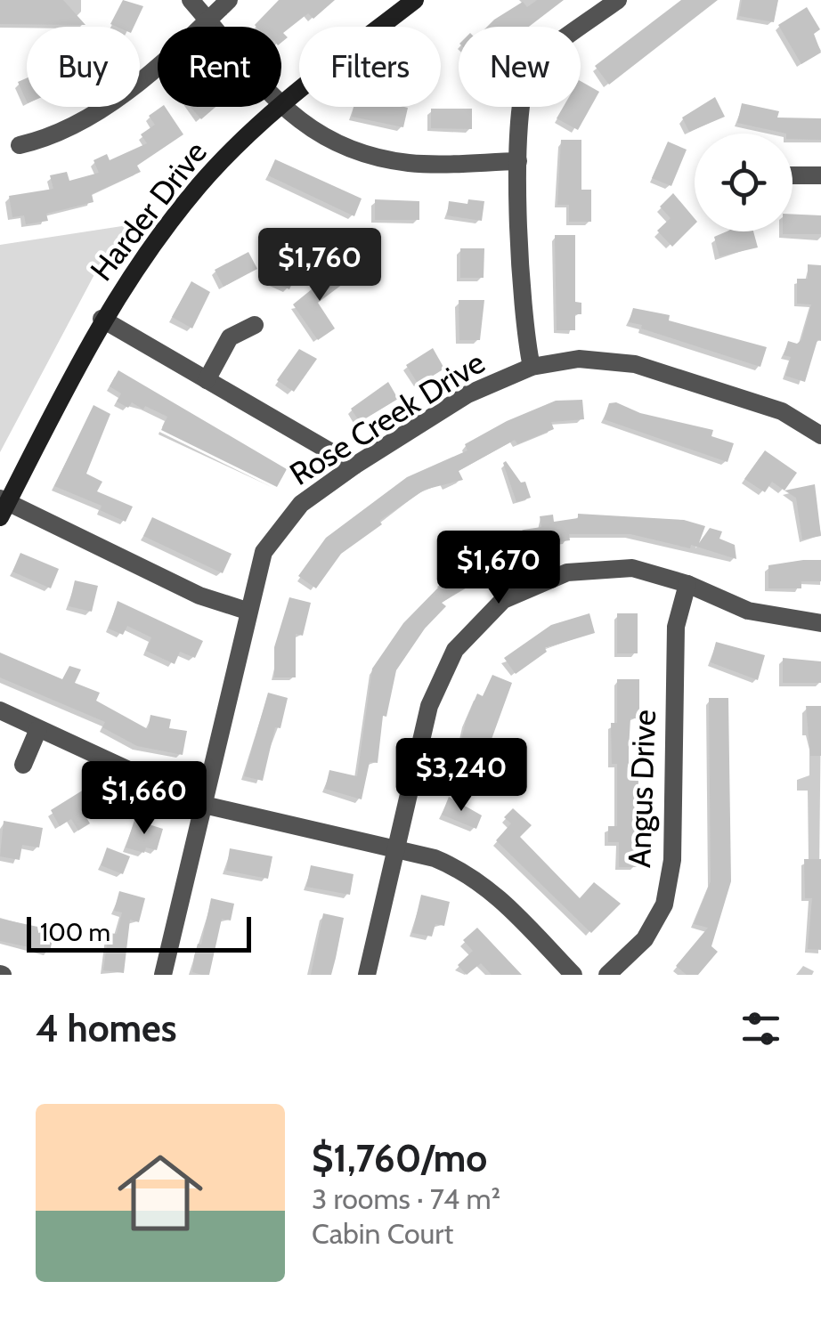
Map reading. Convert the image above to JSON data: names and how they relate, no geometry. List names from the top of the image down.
{
  "streets": {
    "street": ["Harder Drive", "Rose Creek Drive", "Angus Drive"]
  },
  "scale_bar": "100 m",
  "page": {
    "chip": [
      "Buy",
      "Rent",
      "Filters",
      "New"
    ],
    "price": [
      "$1,760",
      "$1,670",
      "$3,240",
      "$1,660"
    ],
    "scale": "100 m",
    "heading": "4 homes",
    "list": [
      {
        "name": "$1,760/mo",
        "note": "3 rooms · 74 m² · Cabin Court"
      }
    ]
  }
}
